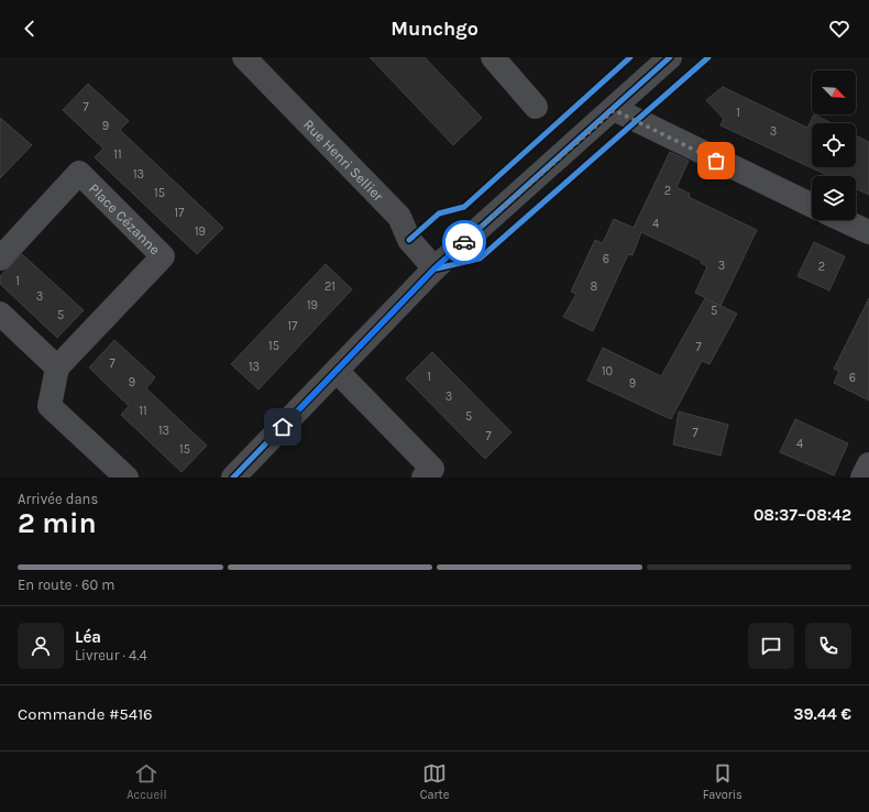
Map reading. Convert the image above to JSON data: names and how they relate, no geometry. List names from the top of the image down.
{
  "streets": {
    "street": ["Rue Henri Sellier", "Place Cézanne"]
  },
  "house_numbers": [
    "7",
    "1",
    "9",
    "3",
    "11",
    "13",
    "2",
    "15",
    "17",
    "4",
    "19",
    "6",
    "3",
    "2",
    "1",
    "21",
    "8",
    "3",
    "19",
    "5",
    "5",
    "17",
    "15",
    "7",
    "7",
    "13",
    "10",
    "1",
    "6",
    "9",
    "9",
    "3",
    "11",
    "5",
    "13",
    "7",
    "7",
    "4",
    "15"
  ],
  "north": "bottom right",
  "page": {
    "header": "Munchgo",
    "heading": ["2 min", "Arrivée dans", "08:37–08:42"],
    "panel": [
      "Léa",
      "Livreur · 4.4",
      "Commande #5416",
      "39.44 €"
    ],
    "bar": "En route · 60 m",
    "tabs": ["Accueil", "Carte", "Favoris"]
  }
}
